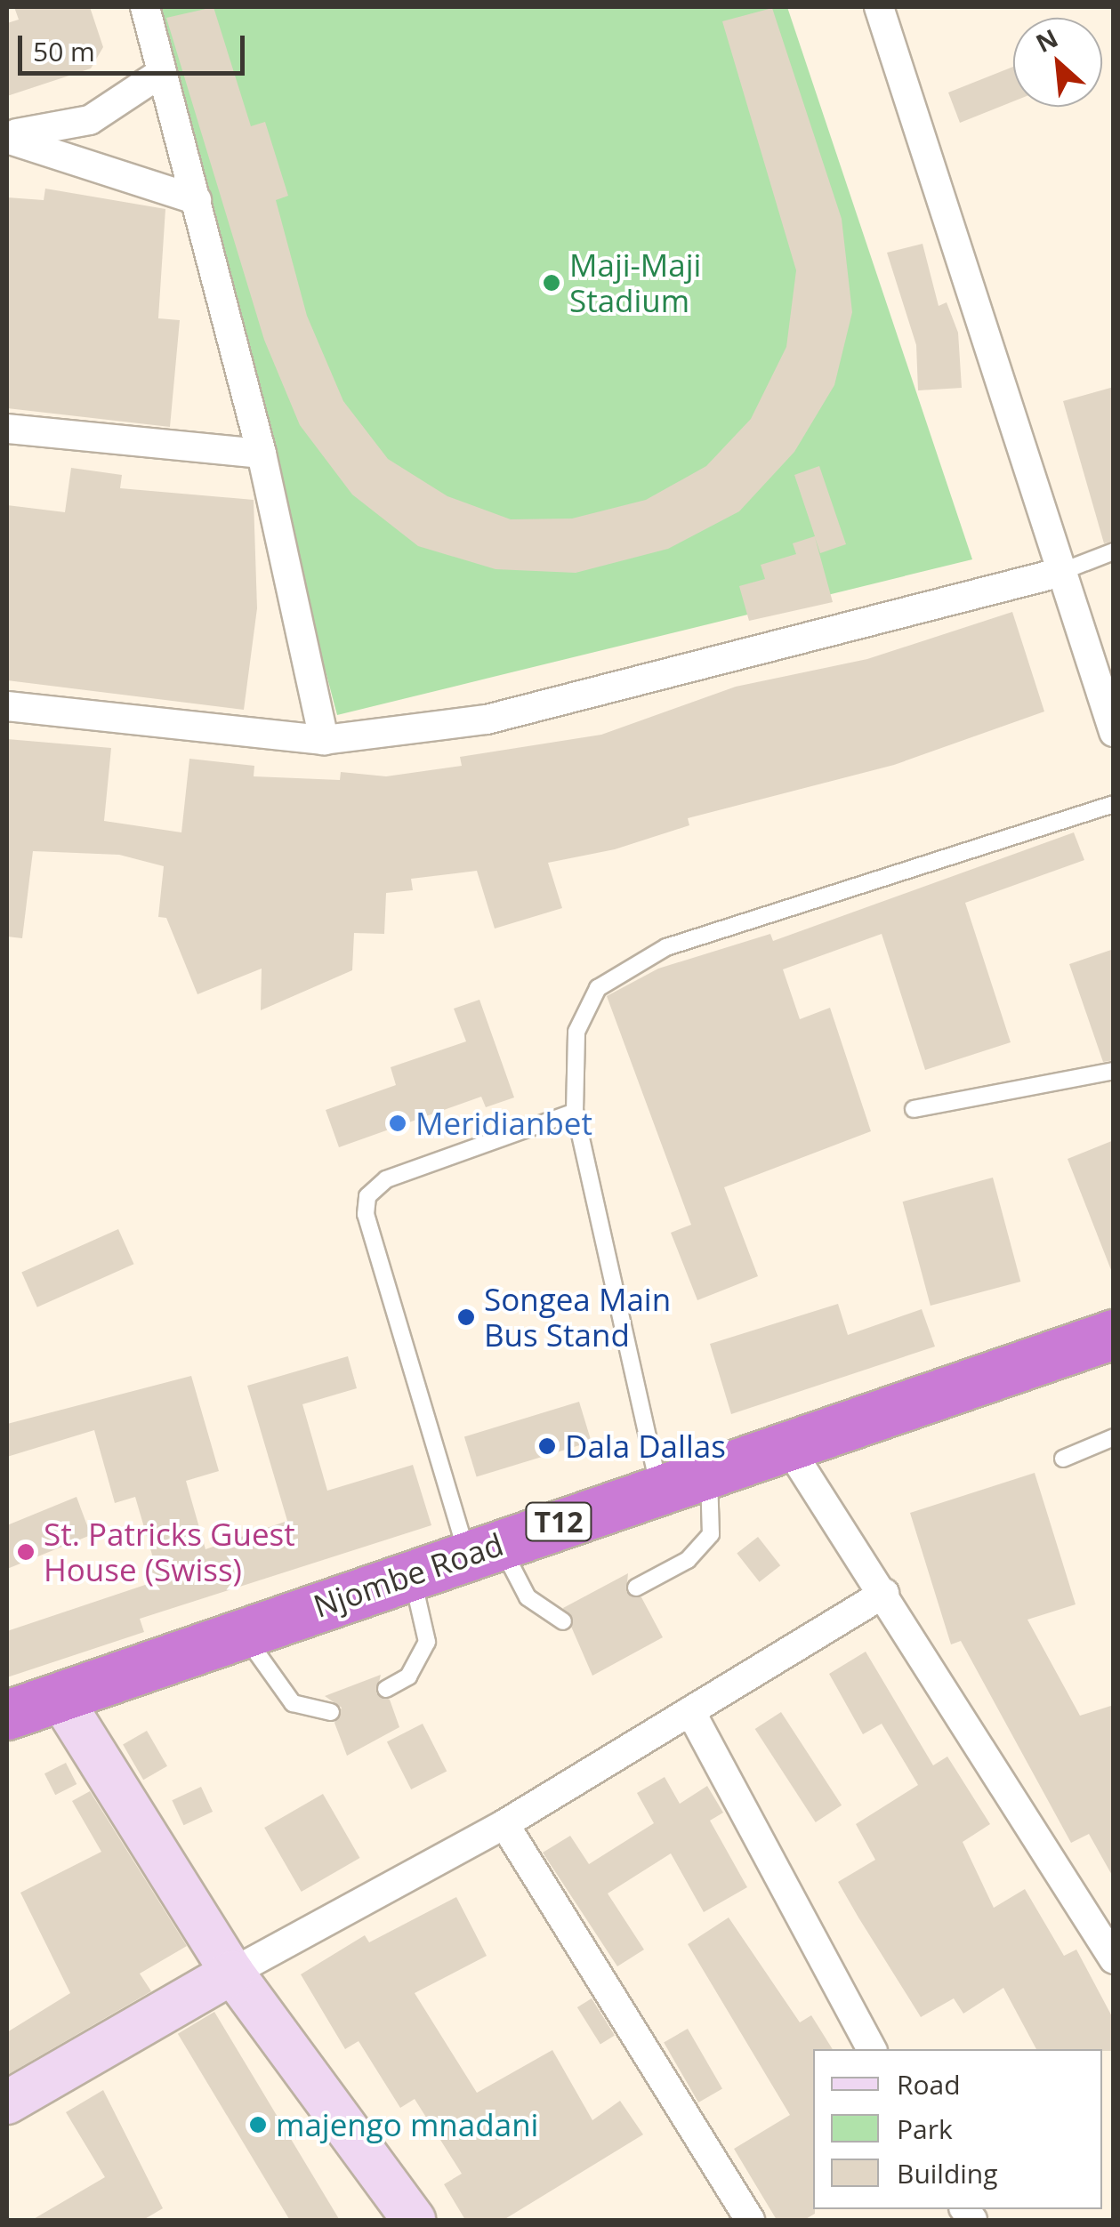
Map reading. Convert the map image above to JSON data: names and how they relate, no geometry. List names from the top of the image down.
{
  "streets": {
    "highway": ["T12", "Njombe Road"]
  },
  "places": [
    "Maji-Maji Stadium",
    "Meridianbet",
    "Songea Main Bus Stand",
    "Dala Dallas",
    "St. Patricks Guest House (Swiss)",
    "majengo mnadani"
  ],
  "legend": ["Road", "Park", "Building"],
  "scale_bar": "50 m",
  "north": "top left"
}
